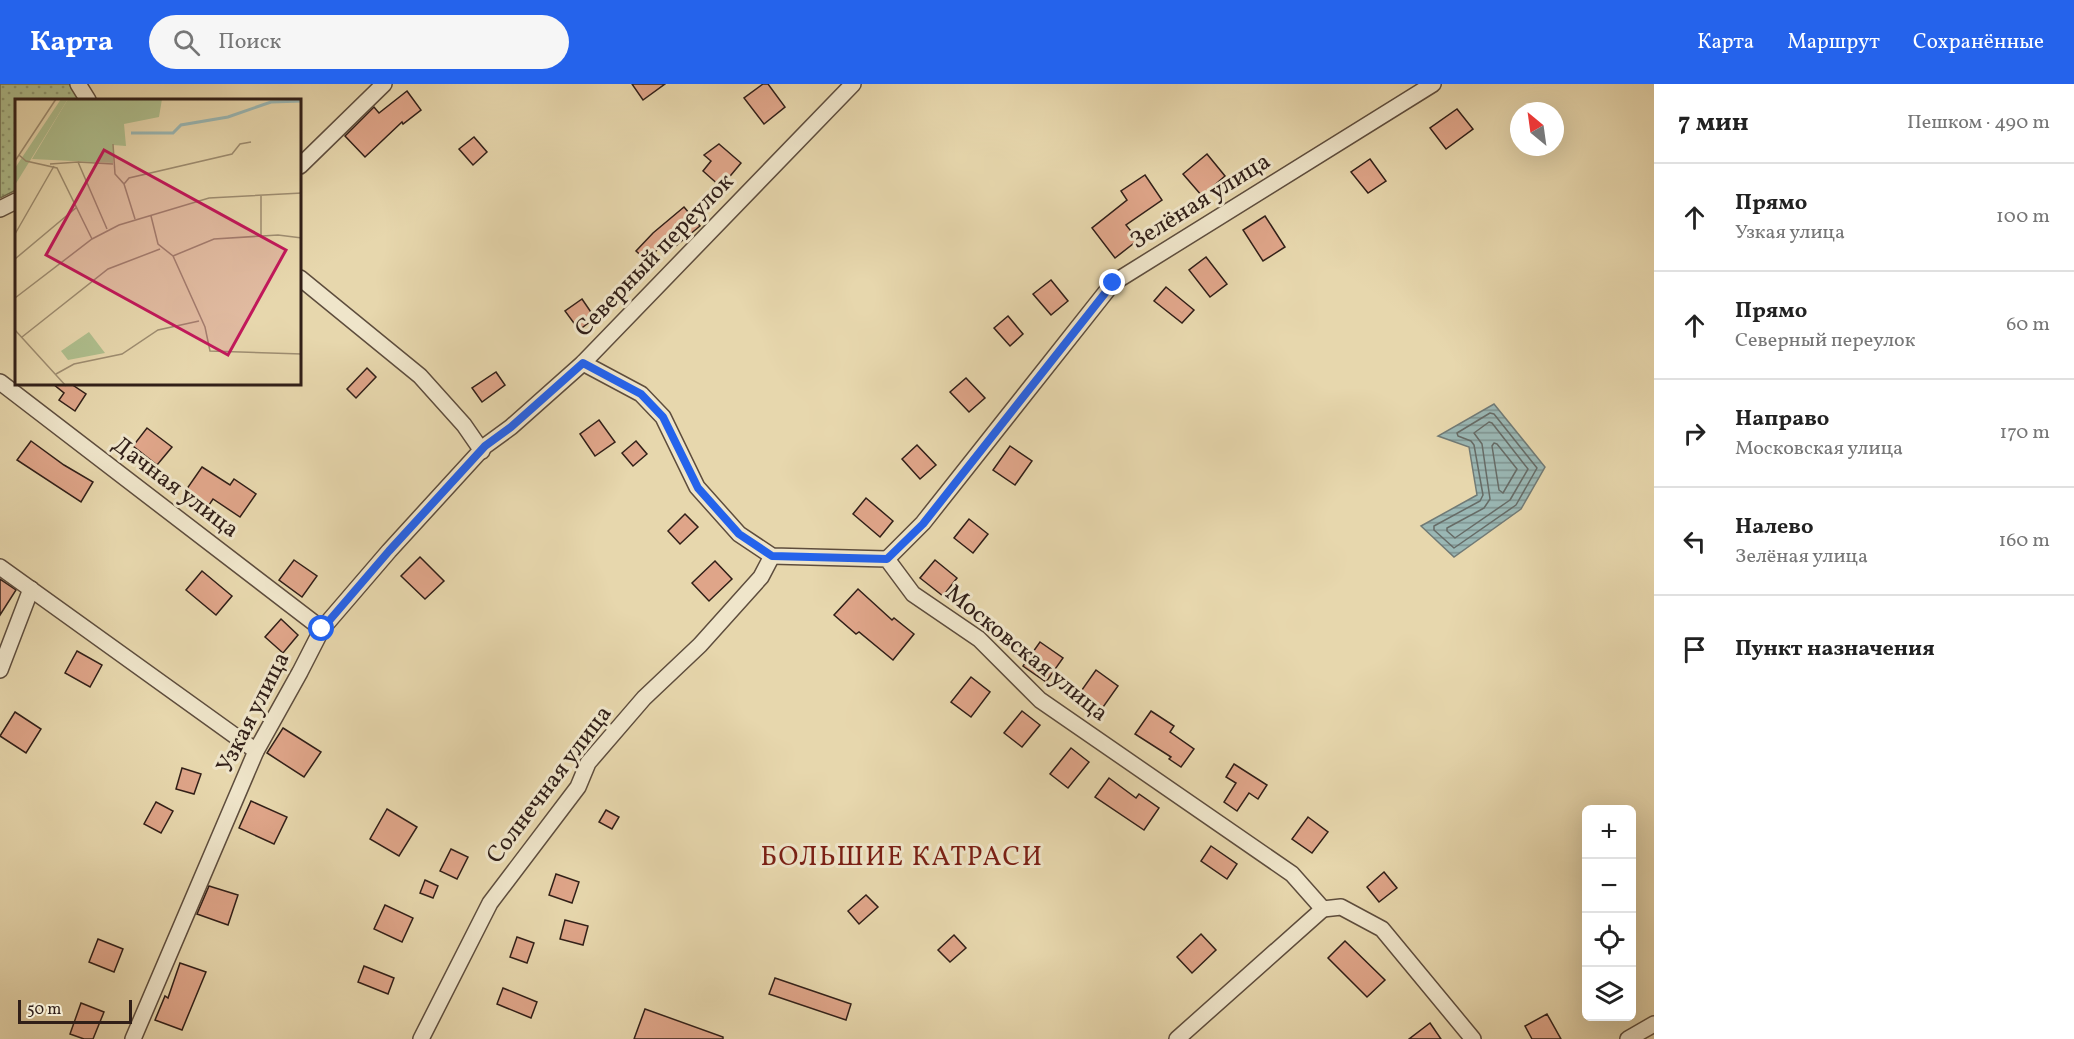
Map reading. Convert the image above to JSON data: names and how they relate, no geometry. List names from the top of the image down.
{
  "streets": {
    "street": [
      "Зелёная улица",
      "Северный переулок",
      "Дачная улица",
      "Московская улица",
      "Узкая улица",
      "Солнечная улица"
    ]
  },
  "crossings": [
    ["Зелёная улица", "Московская улица"],
    ["Северный переулок", "Узкая улица"],
    ["Дачная улица", "Узкая улица"]
  ],
  "districts": ["БОЛЬШИЕ КАТРАСИ"],
  "scale_bar": "50 m",
  "north": "top left",
  "page": {
    "header": "Карта",
    "search": "Поиск",
    "nav": ["Карта", "Маршрут", "Сохранённые"],
    "heading": ["7 мин", "Пешком · 490 m"],
    "list": [
      ["Прямо", "Узкая улица", "100 m"],
      ["Прямо", "Северный переулок", "60 m"],
      ["Направо", "Московская улица", "170 m"],
      ["Налево", "Зелёная улица", "160 m"],
      "Пункт назначения"
    ],
    "map_buttons": ["+", "−"],
    "scale": "50 m"
  }
}
